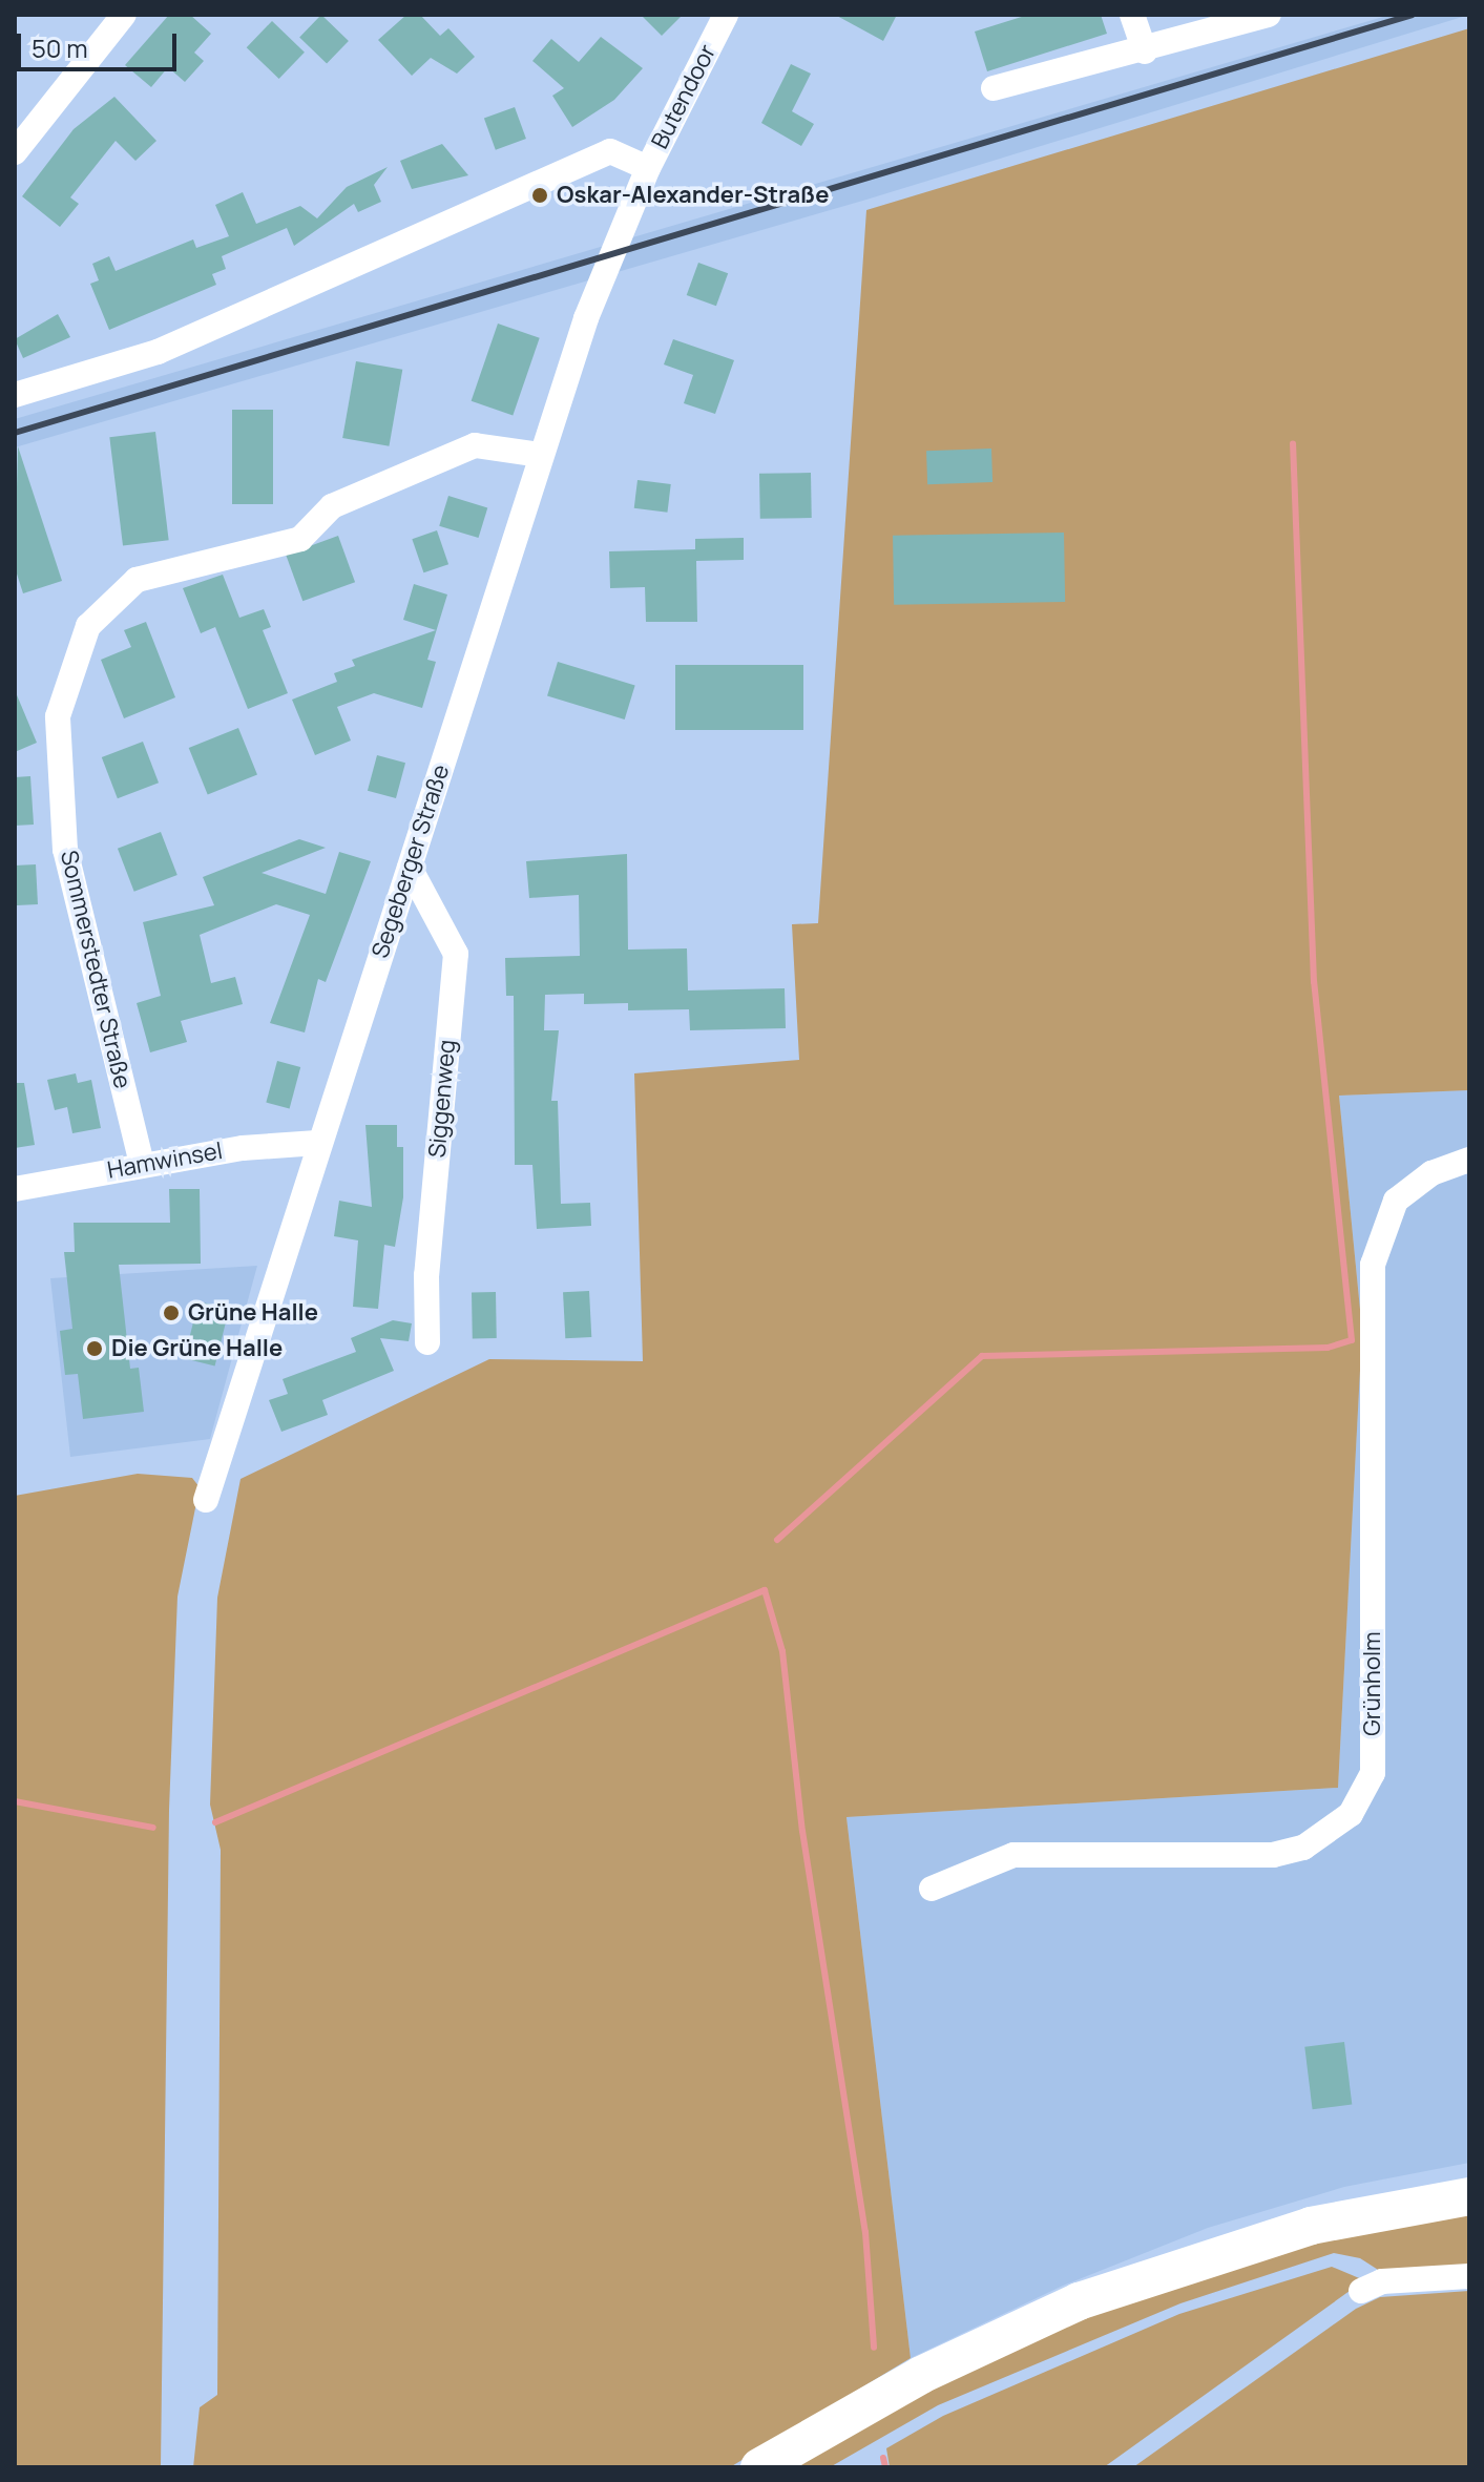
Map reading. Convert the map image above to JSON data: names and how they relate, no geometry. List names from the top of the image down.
{
  "streets": {
    "street": [
      "Butendoor",
      "Segeberger Straße",
      "Sommerstedter Straße",
      "Siggenweg",
      "Hamwinsel",
      "Grünholm"
    ]
  },
  "crossings": [
    ["Butendoor", "Segeberger Straße"],
    ["Segeberger Straße", "Sommerstedter Straße"],
    ["Segeberger Straße", "Siggenweg"],
    ["Segeberger Straße", "Hamwinsel"],
    ["Sommerstedter Straße", "Hamwinsel"]
  ],
  "places": ["Oskar-Alexander-Straße", "Grüne Halle", "Die Grüne Halle"],
  "scale_bar": "50 m"
}
